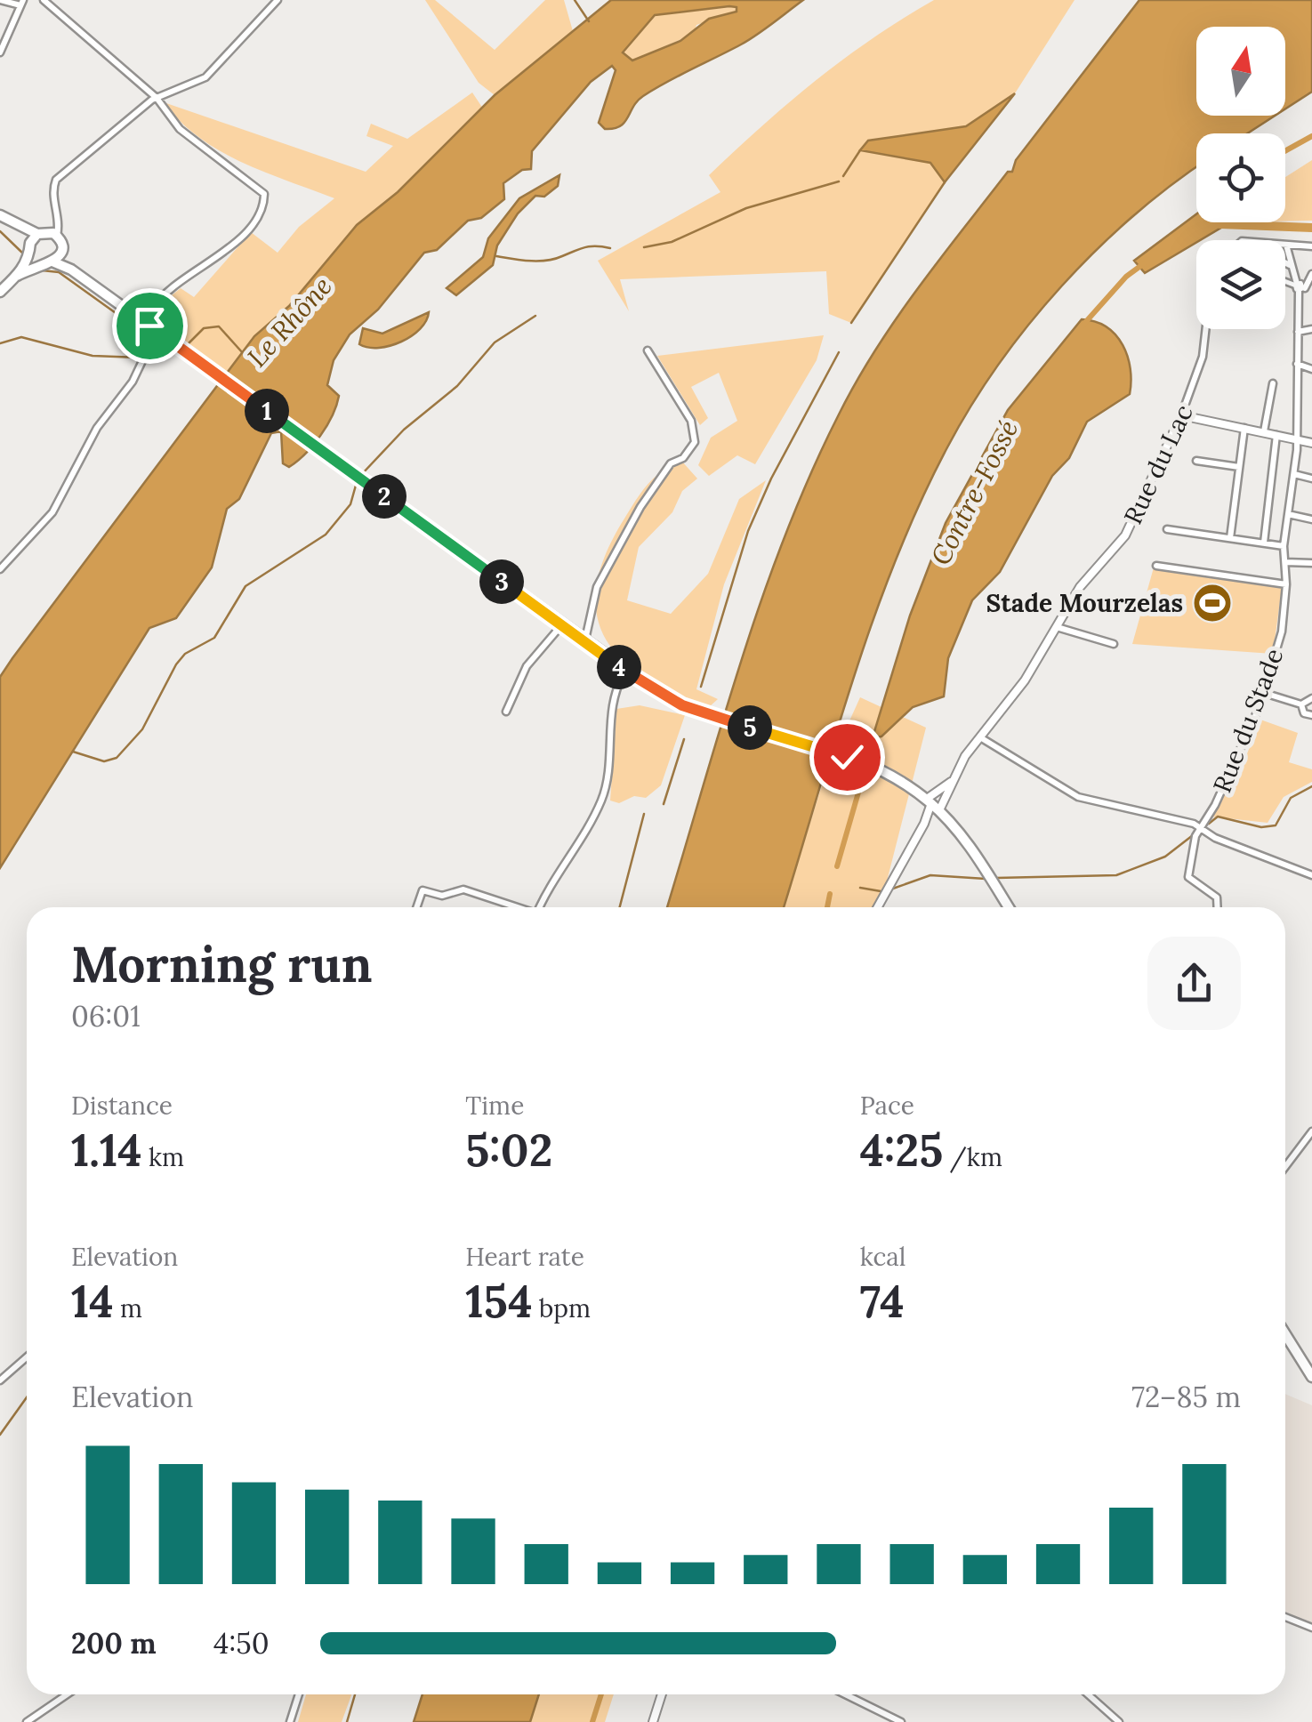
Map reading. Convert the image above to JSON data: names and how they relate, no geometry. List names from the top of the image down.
{
  "streets": {
    "street": ["Rue du Lac", "Rue du Stade"]
  },
  "water": ["Le Rhône", "Contre-Fossé"],
  "places": {
    "sports": ["Stade Mourzelas"]
  },
  "north": "top",
  "page": {
    "pins": [
      "1",
      "2",
      "3",
      "4",
      "5"
    ],
    "heading": ["Morning run", "06:01"],
    "stats": [
      ["Distance", "1.14 km"],
      ["Time", "5:02"],
      ["Pace", "4:25 /km"],
      ["Elevation", "14 m"],
      ["Heart rate", "154 bpm"],
      ["kcal", "74"]
    ],
    "chart": ["Elevation", "72–85 m"],
    "list": [
      {
        "name": "200 m",
        "note": "4:50"
      }
    ]
  }
}
